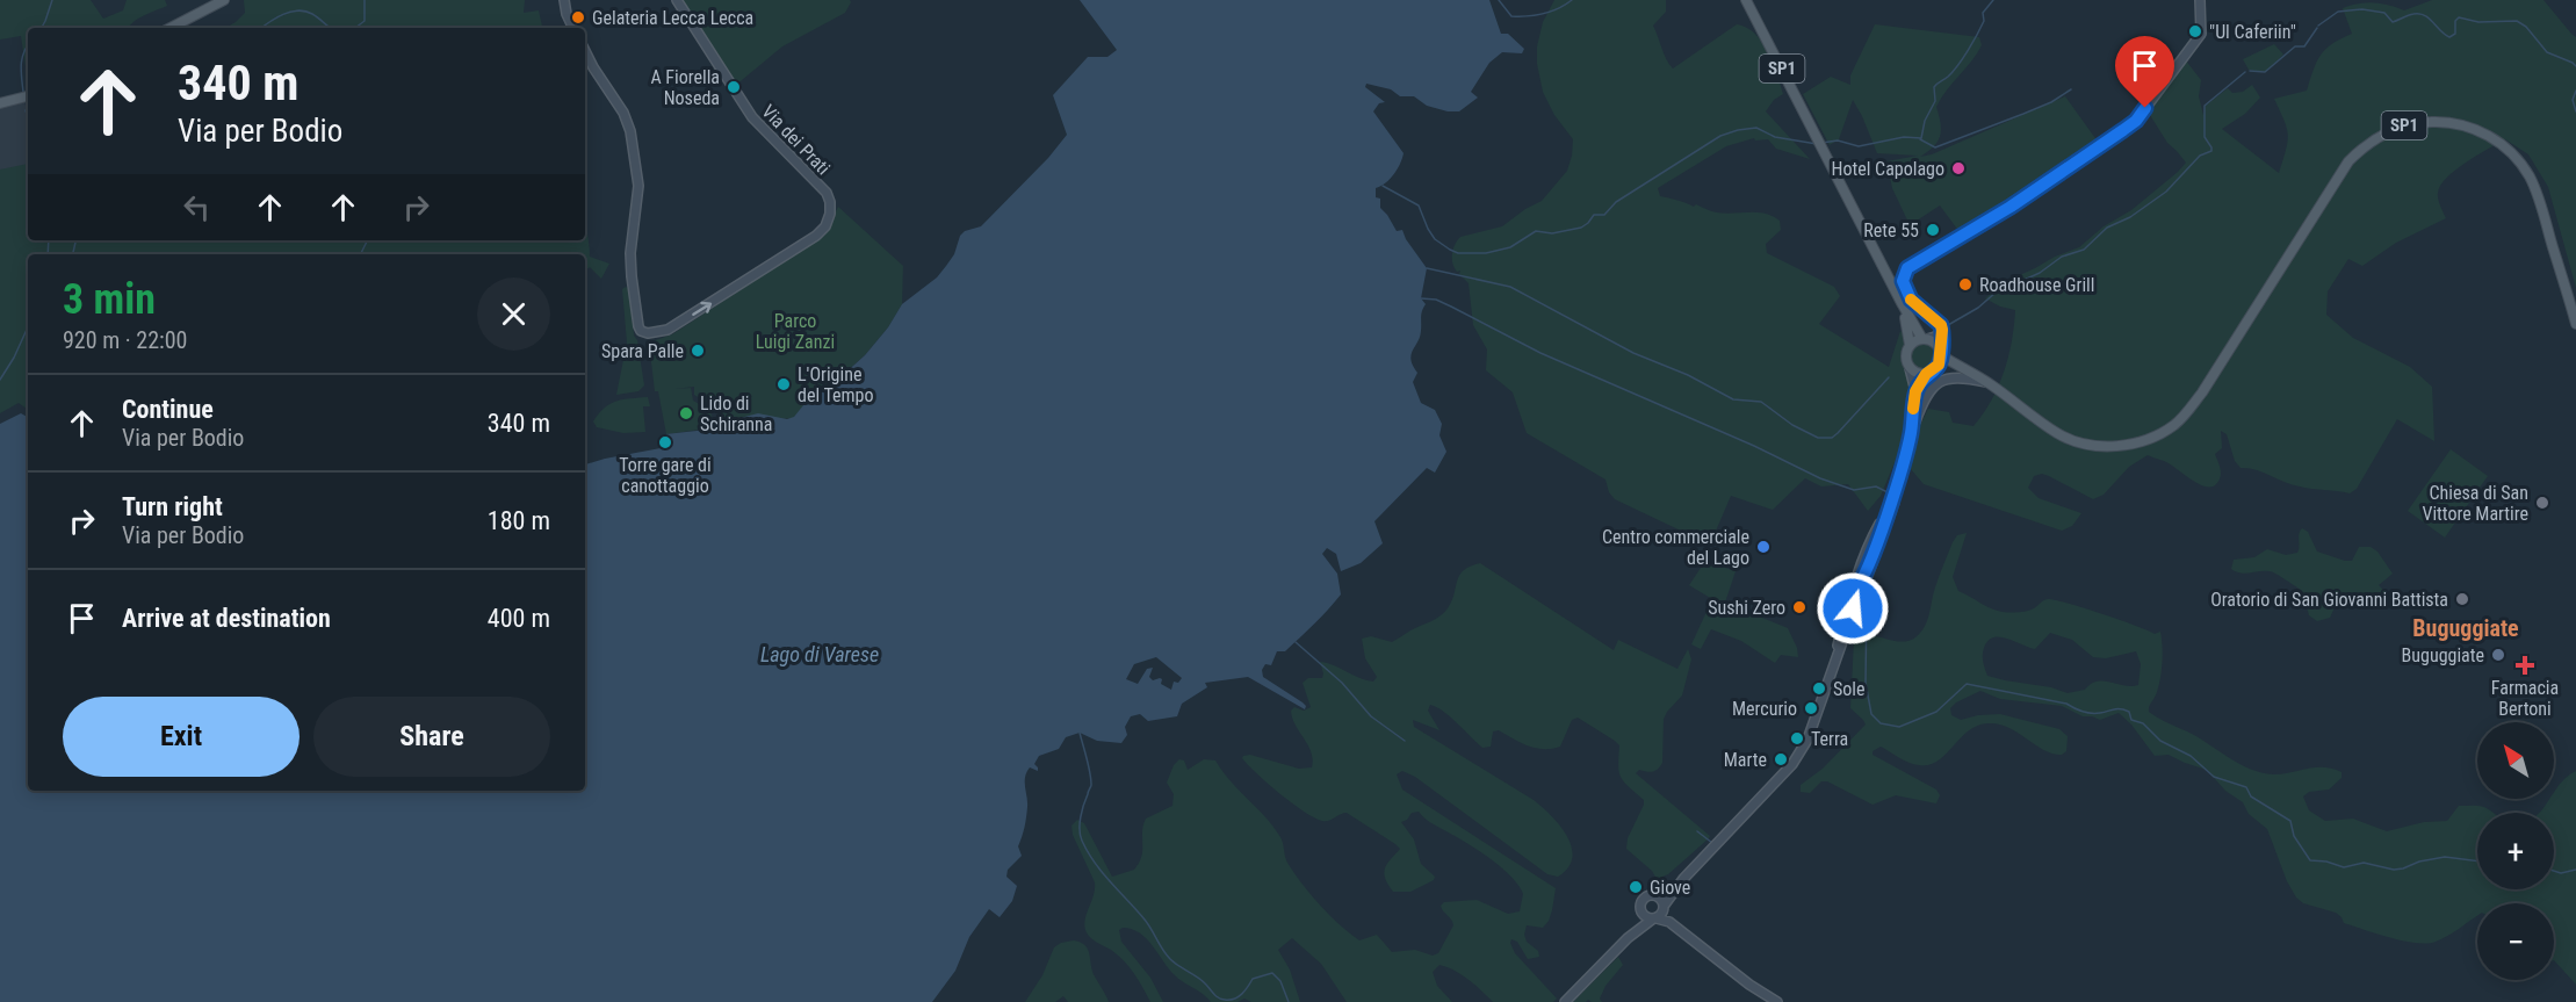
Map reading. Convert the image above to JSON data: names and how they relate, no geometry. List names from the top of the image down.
{
  "streets": {
    "main road": ["SP1"],
    "street": ["Via dei Prati"]
  },
  "districts": ["Buguggiate"],
  "water": ["Lago di Varese"],
  "parks": ["Parco Luigi Zanzi"],
  "places": {
    "other": [
      "Gelateria Lecca Lecca",
      "\"Ul Caferiin\"",
      "A Fiorella Noseda",
      "Hotel Capolago",
      "Rete 55",
      "Roadhouse Grill",
      "Spara Palle",
      "L'Origine del Tempo",
      "Lido di Schiranna",
      "Torre gare di canottaggio",
      "Chiesa di San Vittore Martire",
      "Centro commerciale del Lago",
      "Oratorio di San Giovanni Battista",
      "Sushi Zero",
      "Buguggiate",
      "Sole",
      "Mercurio",
      "Terra",
      "Marte",
      "Giove"
    ],
    "health": ["Farmacia Bertoni"]
  },
  "north": "top left",
  "page": {
    "turn": ["340 m", "Via per Bodio"],
    "heading": ["3 min", "920 m · 22:00"],
    "list": [
      {
        "name": "Continue",
        "note": "Via per Bodio",
        "value": "340 m"
      },
      {
        "name": "Turn right",
        "note": "Via per Bodio",
        "value": "180 m"
      },
      {
        "name": "Arrive at destination",
        "value": "400 m"
      }
    ],
    "buttons": ["Exit", "Share"],
    "map_buttons": ["+", "−"]
  }
}
